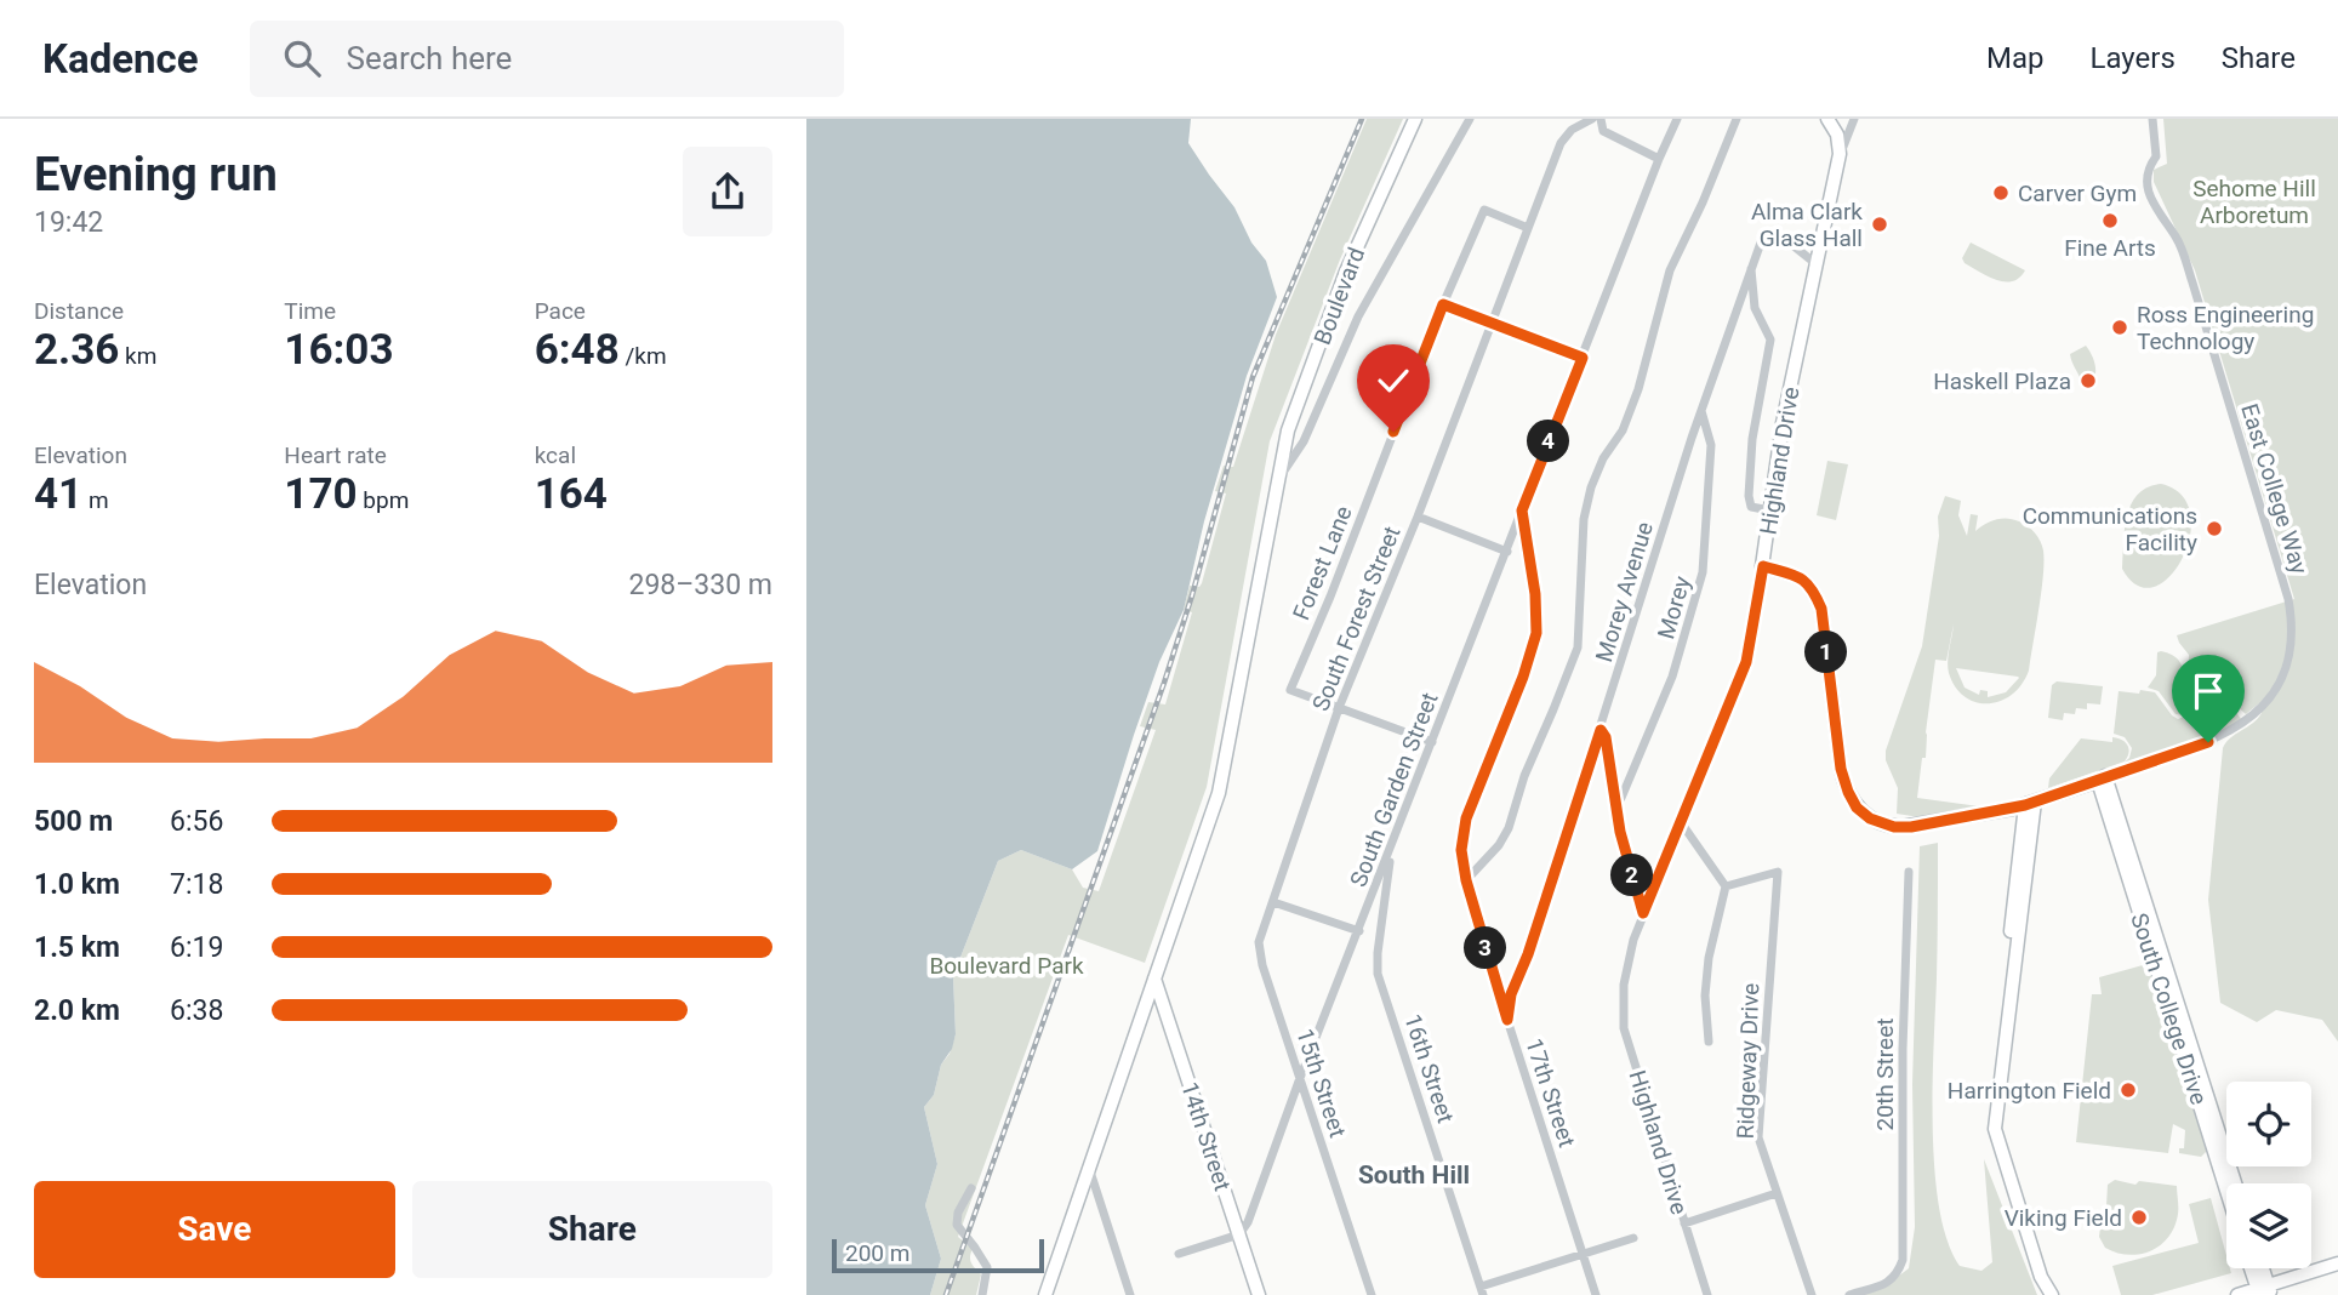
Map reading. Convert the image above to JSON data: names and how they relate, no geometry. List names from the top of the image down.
{
  "streets": {
    "main road": [
      "Boulevard",
      "Highland Drive",
      "South College Drive",
      "14th Street"
    ],
    "street": [
      "East College Way",
      "Forest Lane",
      "Morey Avenue",
      "Morey",
      "South Forest Street",
      "South Garden Street",
      "Ridgeway Drive",
      "16th Street",
      "20th Street",
      "15th Street",
      "17th Street"
    ]
  },
  "crossings": [
    ["Boulevard", "14th Street"],
    ["Highland Drive", "Morey Avenue"],
    ["East College Way", "South College Drive"],
    ["Forest Lane", "South Forest Street"],
    ["Morey Avenue", "Morey"],
    ["Morey Avenue", "17th Street"],
    ["South Forest Street", "15th Street"],
    ["South Garden Street", "16th Street"],
    ["South Garden Street", "15th Street"],
    ["South Garden Street", "17th Street"],
    ["South Garden Street", "14th Street"]
  ],
  "districts": ["South Hill"],
  "parks": ["Sehome Hill Arboretum", "Boulevard Park"],
  "places": [
    "Carver Gym",
    "Fine Arts",
    "Alma Clark Glass Hall",
    "Ross Engineering Technology",
    "Haskell Plaza",
    "Communications Facility",
    "Harrington Field",
    "Viking Field"
  ],
  "scale_bar": "200 m",
  "page": {
    "header": "Kadence",
    "search": "Search here",
    "nav": ["Map", "Layers", "Share"],
    "heading": ["Evening run", "19:42"],
    "stats": [
      ["Distance", "2.36 km"],
      ["Time", "16:03"],
      ["Pace", "6:48 /km"],
      ["Elevation", "41 m"],
      ["Heart rate", "170 bpm"],
      ["kcal", "164"]
    ],
    "pins": [
      "4",
      "1",
      "2",
      "3"
    ],
    "chart": ["Elevation", "298–330 m"],
    "list": [
      {
        "name": "500 m",
        "note": "6:56"
      },
      {
        "name": "1.0 km",
        "note": "7:18"
      },
      {
        "name": "1.5 km",
        "note": "6:19"
      },
      {
        "name": "2.0 km",
        "note": "6:38"
      }
    ],
    "buttons": ["Save", "Share"],
    "scale": "200 m"
  }
}
